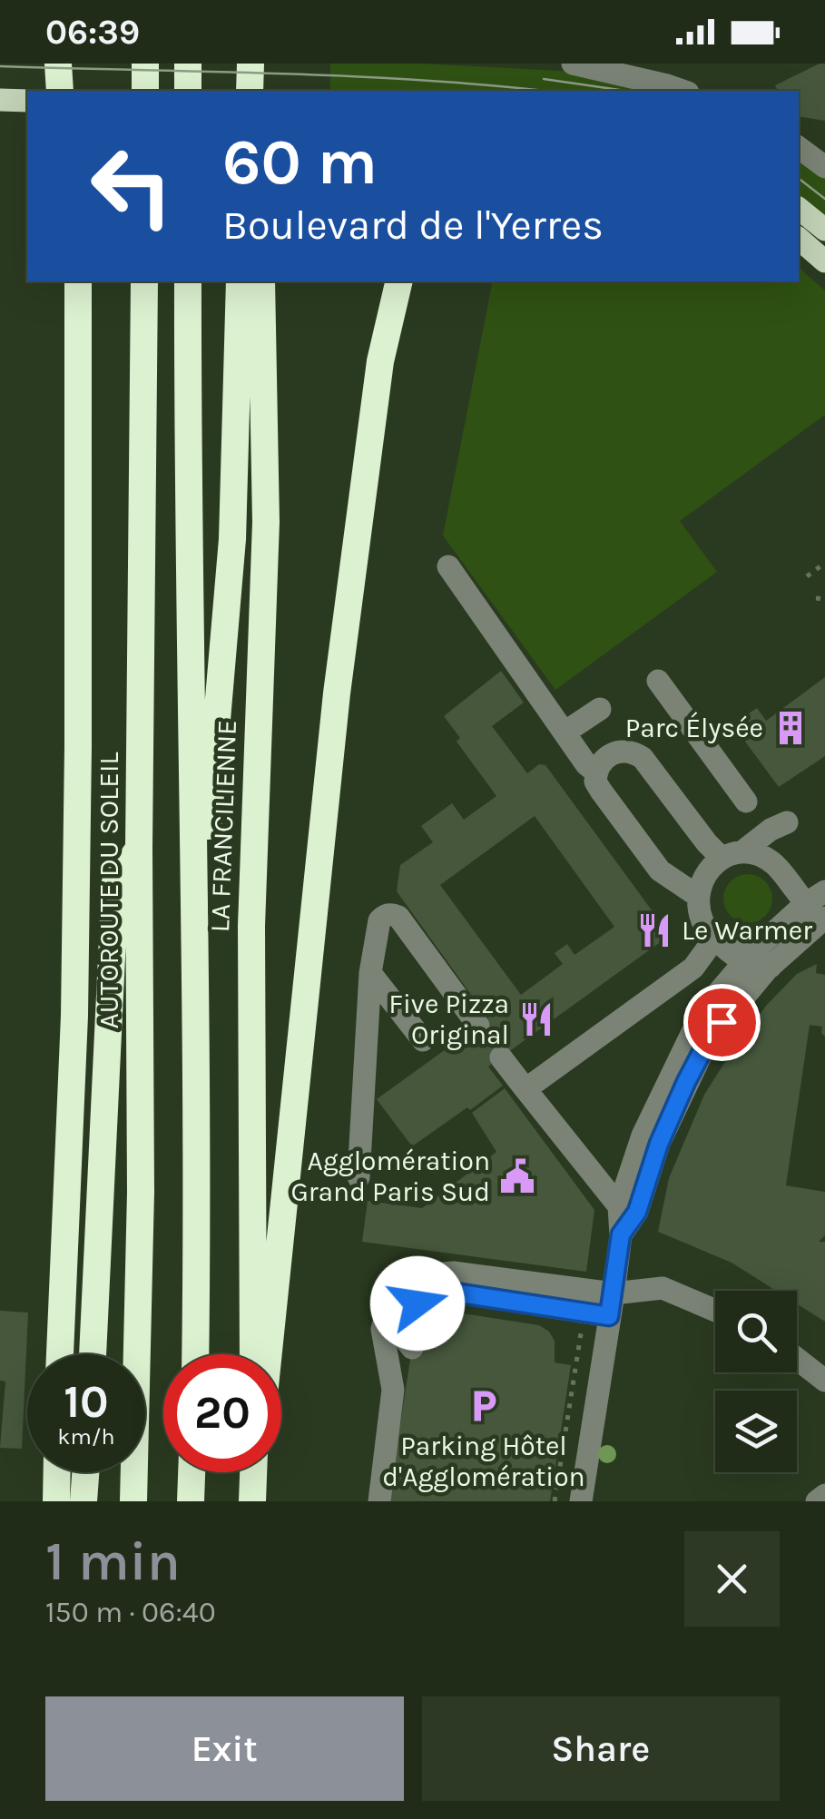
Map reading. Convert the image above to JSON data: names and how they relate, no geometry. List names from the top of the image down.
{
  "streets": {
    "highway": ["LA FRANCILIENNE", "AUTOROUTE DU SOLEIL"]
  },
  "places": {
    "building": ["Parc Élysée"],
    "restaurant": ["Le Warmer", "Five Pizza Original"],
    "public building": ["Agglomération Grand Paris Sud"],
    "parking": ["Parking Hôtel d'Agglomération"]
  },
  "page": {
    "status": "06:39",
    "turn": ["60 m", "Boulevard de l'Yerres"],
    "speed": "10 km/h",
    "limit": "20",
    "heading": ["1 min", "150 m · 06:40"],
    "buttons": ["Exit", "Share"]
  }
}
